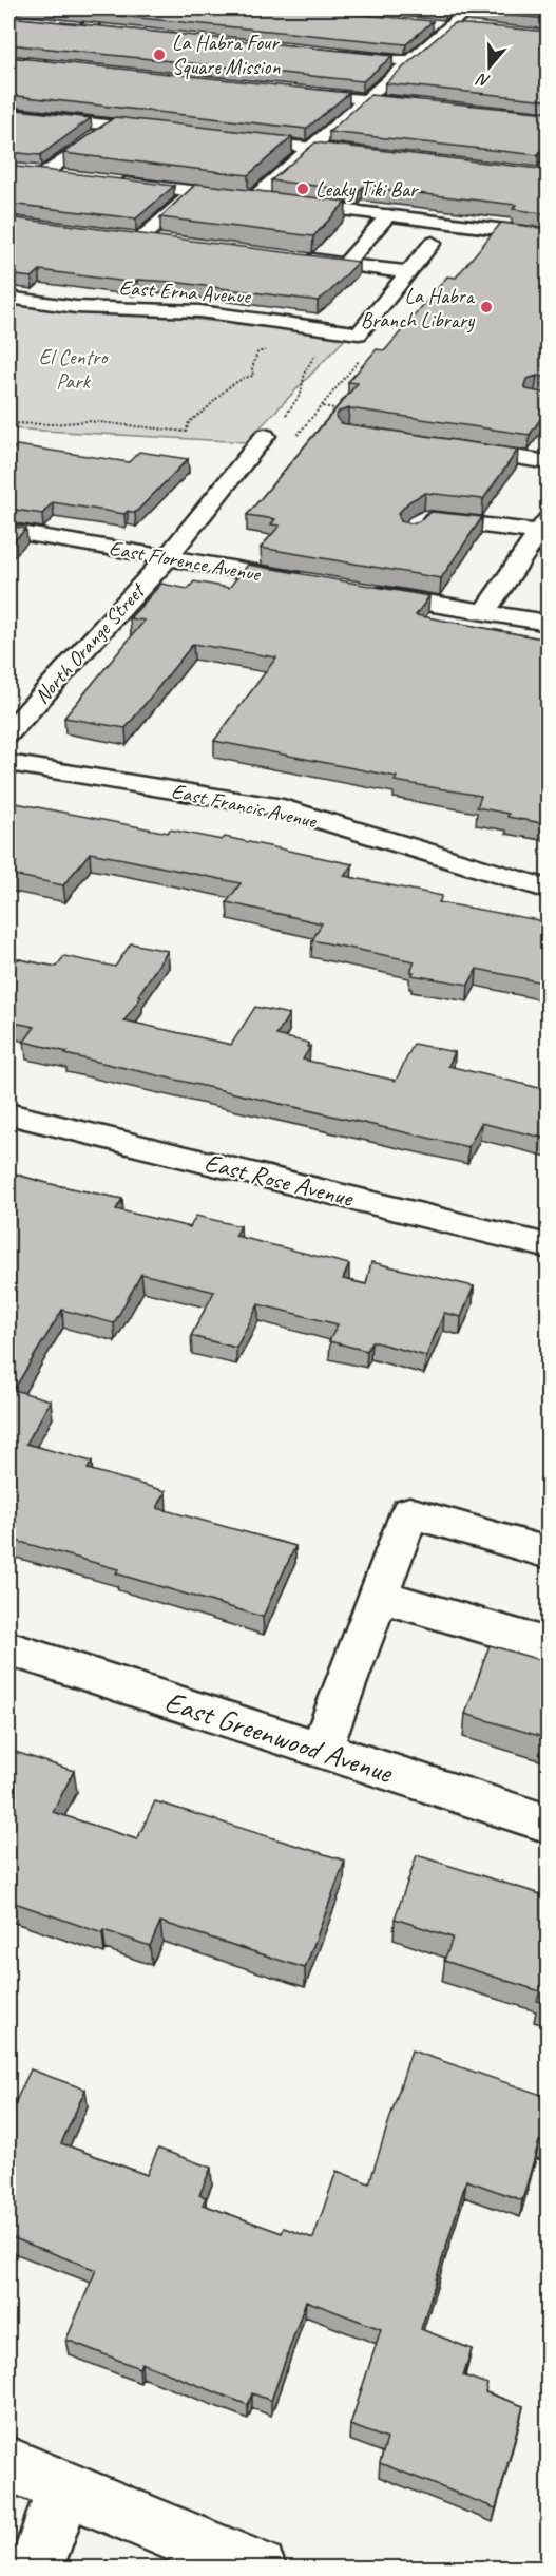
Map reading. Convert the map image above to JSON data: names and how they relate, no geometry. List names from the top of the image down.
{
  "streets": {
    "street": [
      "East Erna Avenue",
      "East Florence Avenue",
      "North Orange Street",
      "East Francis Avenue",
      "East Rose Avenue",
      "East Greenwood Avenue"
    ]
  },
  "crossings": [
    ["East Florence Avenue", "North Orange Street"]
  ],
  "parks": ["El Centro Park"],
  "places": ["La Habra Four Square Mission", "Leaky Tiki Bar", "La Habra Branch Library"],
  "north": "bottom"
}
